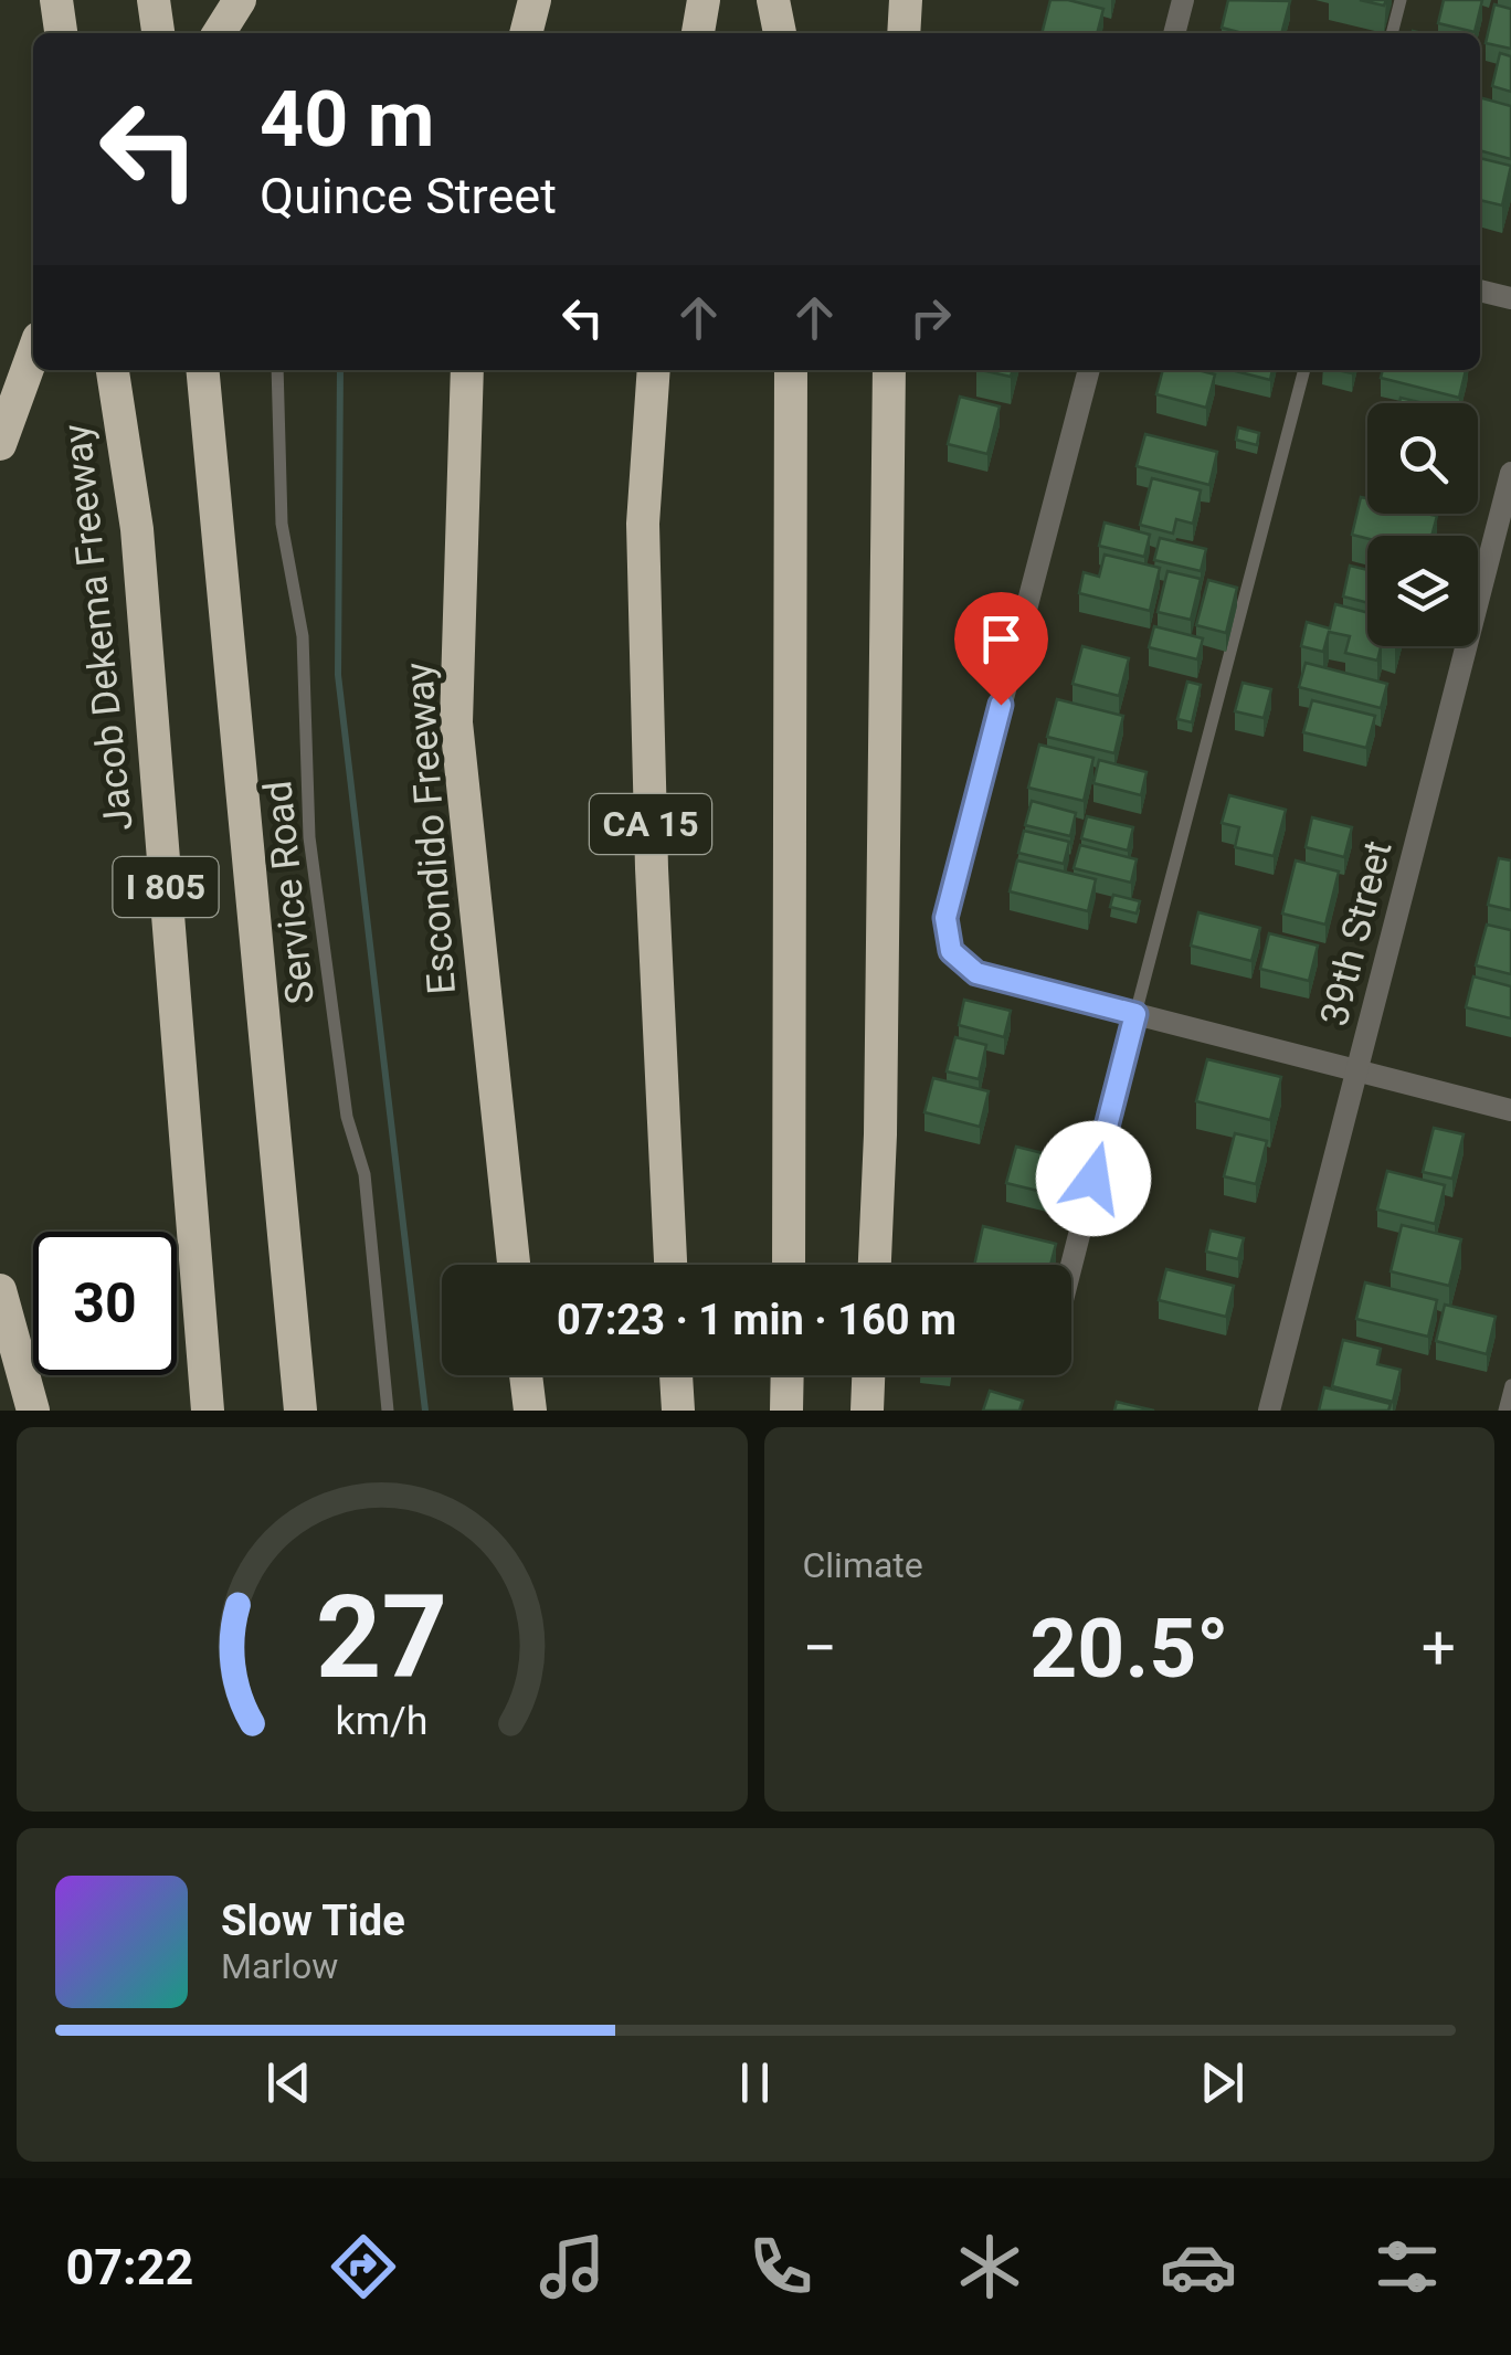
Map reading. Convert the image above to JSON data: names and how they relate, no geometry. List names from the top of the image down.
{
  "streets": {
    "highway": [
      "Jacob Dekema Freeway",
      "CA 15",
      "Escondido Freeway",
      "I 805"
    ],
    "street": ["39th Street"],
    "lane": ["Service Road"]
  },
  "page": {
    "turn": ["40 m", "Quince Street"],
    "limit": "30",
    "trip": "07:23 · 1 min · 160 m",
    "tile": "Climate",
    "heat": ["−", "20.5°", "+"],
    "song": ["Slow Tide", "Marlow"],
    "tabs": "07:22",
    "gauge": ["27", "km/h"]
  }
}
